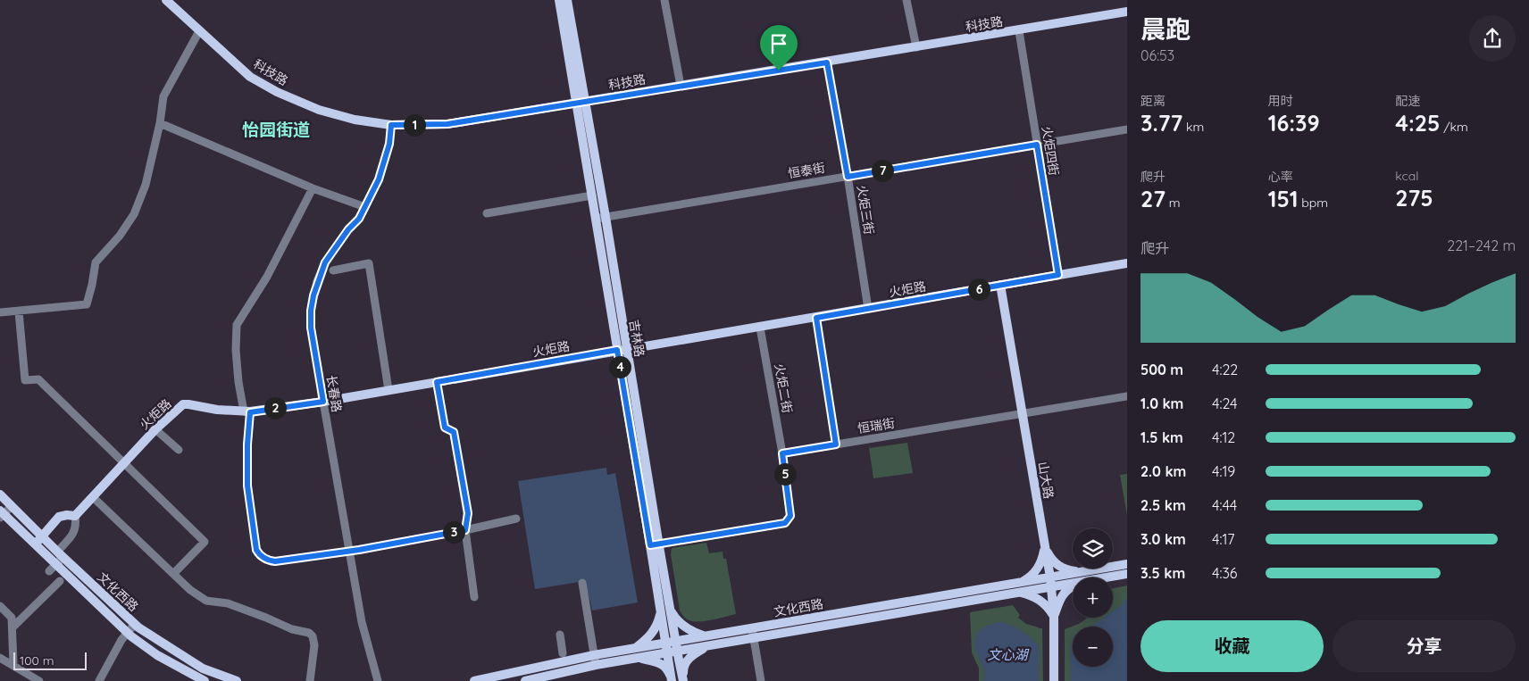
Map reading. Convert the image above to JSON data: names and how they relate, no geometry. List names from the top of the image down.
{
  "streets": {
    "main road": [
      "科技路",
      "火炬路",
      "吉林路",
      "山大路",
      "文化西路"
    ],
    "street": [
      "火炬四街",
      "恒泰街",
      "火炬三街",
      "火炬二街",
      "长春路",
      "恒瑞街"
    ]
  },
  "crossings": [
    ["科技路", "火炬四街"],
    ["科技路", "火炬三街"],
    ["科技路", "吉林路"],
    ["科技路", "长春路"],
    ["火炬四街", "恒泰街"],
    ["火炬四街", "火炬路"],
    ["恒泰街", "火炬三街"],
    ["恒泰街", "吉林路"],
    ["火炬三街", "火炬路"],
    ["火炬路", "吉林路"],
    ["火炬路", "火炬二街"],
    ["火炬路", "长春路"],
    ["火炬路", "山大路"],
    ["吉林路", "文化西路"],
    ["火炬二街", "恒瑞街"],
    ["恒瑞街", "山大路"],
    ["山大路", "文化西路"]
  ],
  "districts": ["怡园街道"],
  "water": ["文心湖"],
  "scale_bar": "100 m",
  "page": {
    "heading": ["晨跑", "06:53"],
    "stats": [
      ["距离", "3.77 km"],
      ["用时", "16:39"],
      ["配速", "4:25 /km"],
      ["爬升", "27 m"],
      ["心率", "151 bpm"],
      ["kcal", "275"]
    ],
    "pins": [
      "1",
      "7",
      "6",
      "4",
      "2",
      "5",
      "3"
    ],
    "chart": ["爬升", "221–242 m"],
    "list": [
      {
        "name": "500 m",
        "note": "4:22"
      },
      {
        "name": "1.0 km",
        "note": "4:24"
      },
      {
        "name": "1.5 km",
        "note": "4:12"
      },
      {
        "name": "2.0 km",
        "note": "4:19"
      },
      {
        "name": "2.5 km",
        "note": "4:44"
      },
      {
        "name": "3.0 km",
        "note": "4:17"
      },
      {
        "name": "3.5 km",
        "note": "4:36"
      }
    ],
    "map_buttons": ["+", "−"],
    "buttons": ["收藏", "分享"],
    "scale": "100 m"
  }
}
